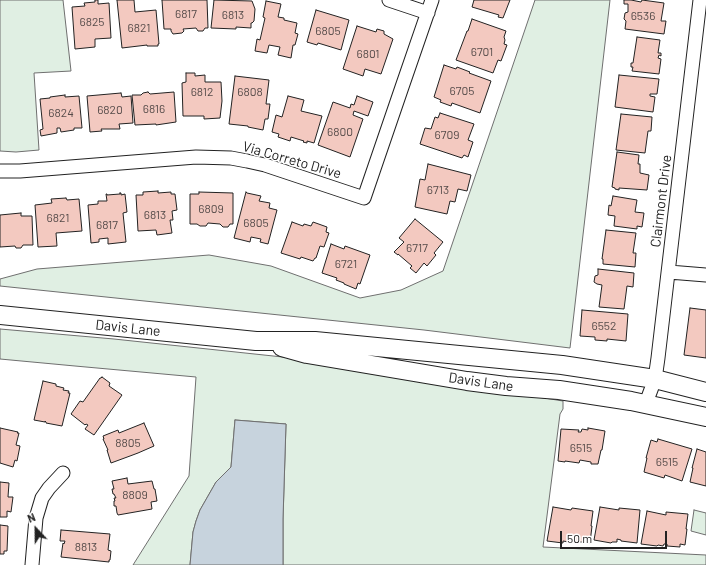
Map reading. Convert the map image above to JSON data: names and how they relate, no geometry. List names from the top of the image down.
{
  "streets": {
    "street": ["Via Correto Drive", "Clairmont Drive", "Davis Lane"]
  },
  "crossings": [
    ["Clairmont Drive", "Davis Lane"]
  ],
  "house_numbers": [
    "6817",
    "6813",
    "6536",
    "6825",
    "6821",
    "6805",
    "6701",
    "6801",
    "6705",
    "6812",
    "6808",
    "6816",
    "6820",
    "6824",
    "6800",
    "6709",
    "6713",
    "6809",
    "6813",
    "6821",
    "6805",
    "6817",
    "6717",
    "6721",
    "6552",
    "8805",
    "6515",
    "6515",
    "8809",
    "8813"
  ],
  "scale_bar": "50 m",
  "north": "top"
}
